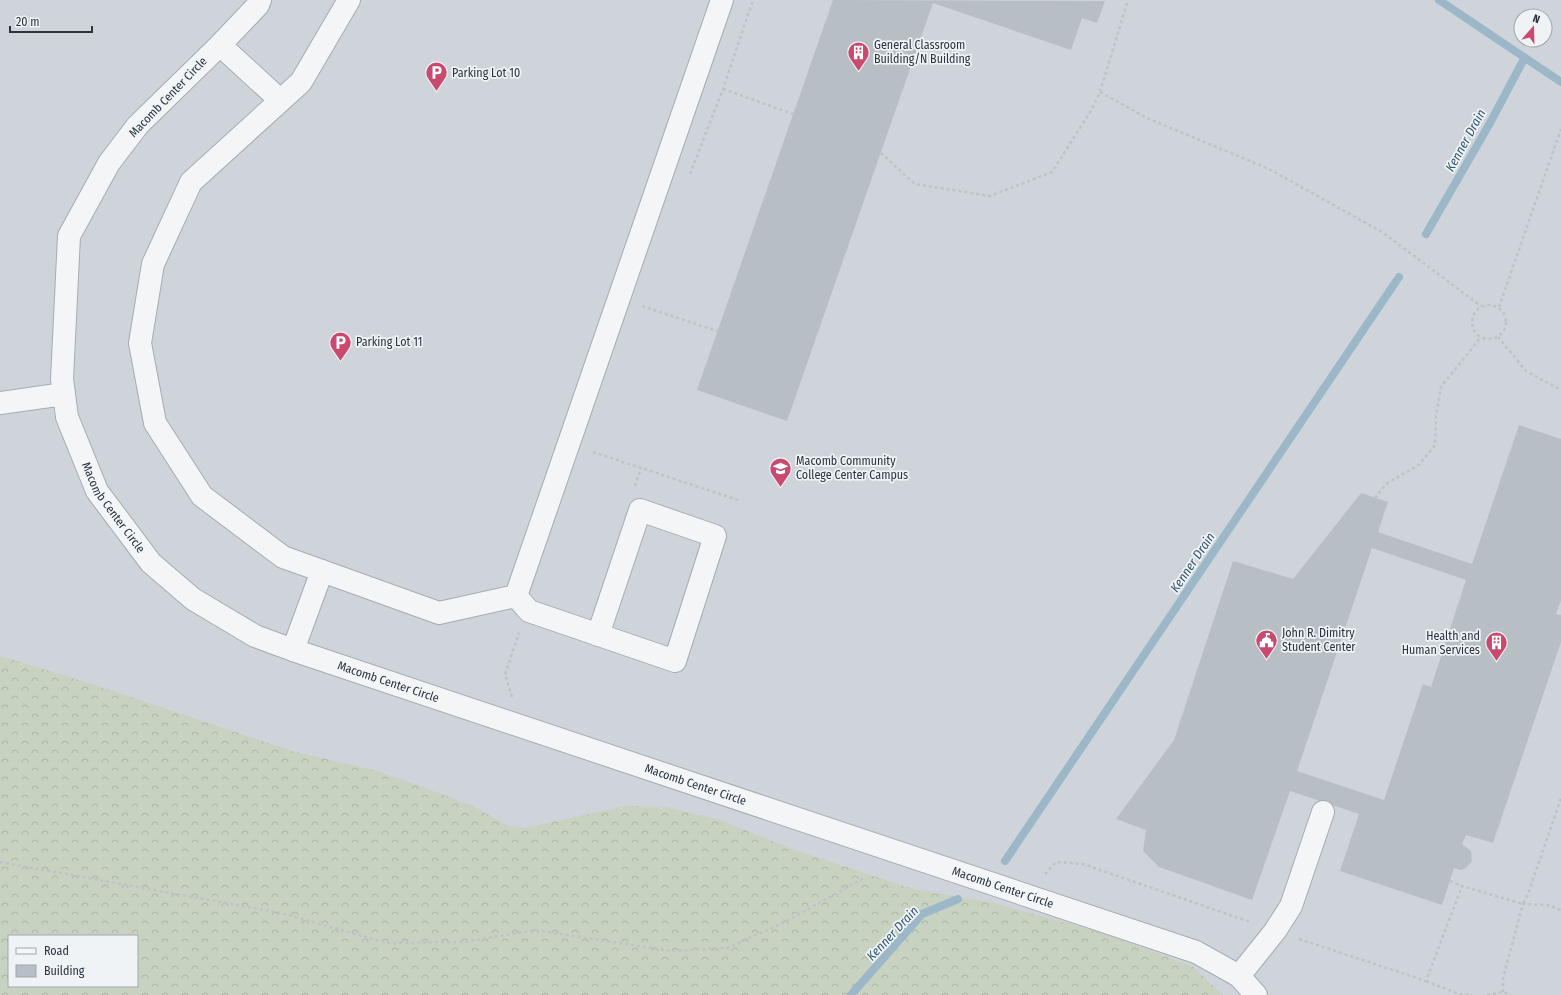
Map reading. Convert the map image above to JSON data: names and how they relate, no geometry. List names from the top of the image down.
{
  "streets": {
    "street": ["Macomb Center Circle"]
  },
  "water": ["Kenner Drain"],
  "places": {
    "building": ["General Classroom Building/N Building", "Health and Human Services"],
    "parking": ["Parking Lot 10", "Parking Lot 11"],
    "school or university": ["Macomb Community College Center Campus"],
    "public building": ["John R. Dimitry Student Center"]
  },
  "legend": ["Road", "Building"],
  "scale_bar": "20 m",
  "north": "top"
}
